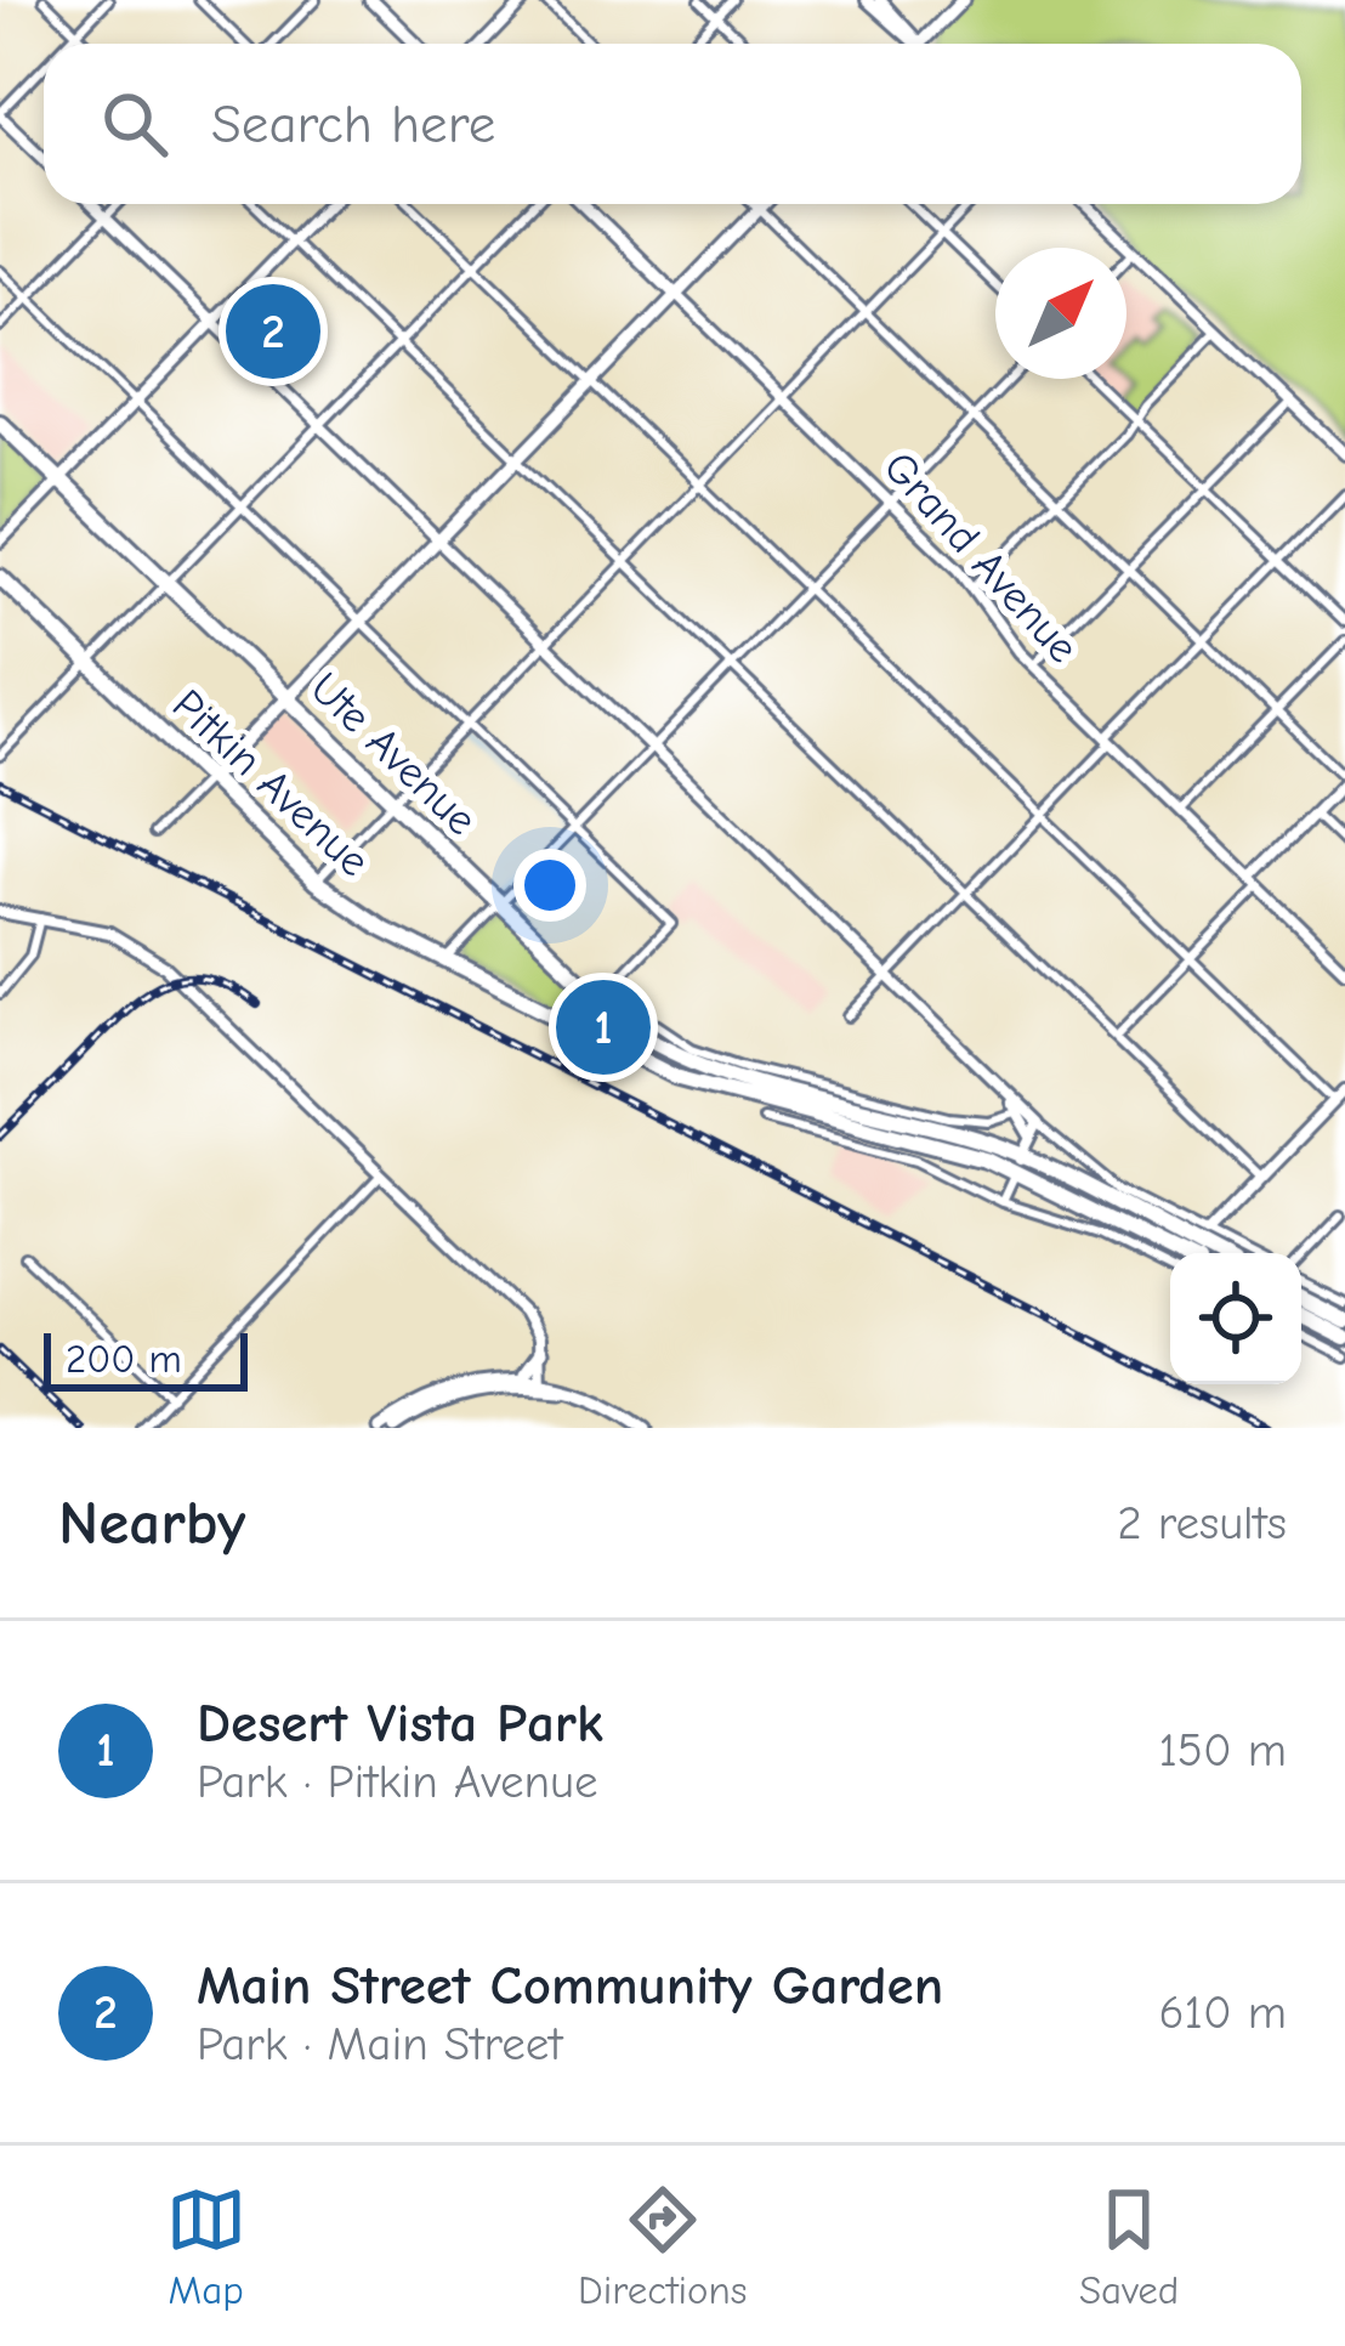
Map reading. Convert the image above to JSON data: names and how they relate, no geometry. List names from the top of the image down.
{
  "streets": {
    "main road": ["Grand Avenue", "Ute Avenue", "Pitkin Avenue"]
  },
  "crossings": [
    ["Ute Avenue", "Pitkin Avenue"]
  ],
  "scale_bar": "200 m",
  "north": "top right",
  "page": {
    "search": "Search here",
    "pins": ["2", "1"],
    "scale": "200 m",
    "heading": ["Nearby", "2 results"],
    "list": [
      {
        "mark": "1",
        "name": "Desert Vista Park",
        "note": "Park · Pitkin Avenue",
        "value": "150 m"
      },
      {
        "mark": "2",
        "name": "Main Street Community Garden",
        "note": "Park · Main Street",
        "value": "610 m"
      }
    ],
    "nav": ["Map", "Directions", "Saved"]
  }
}
